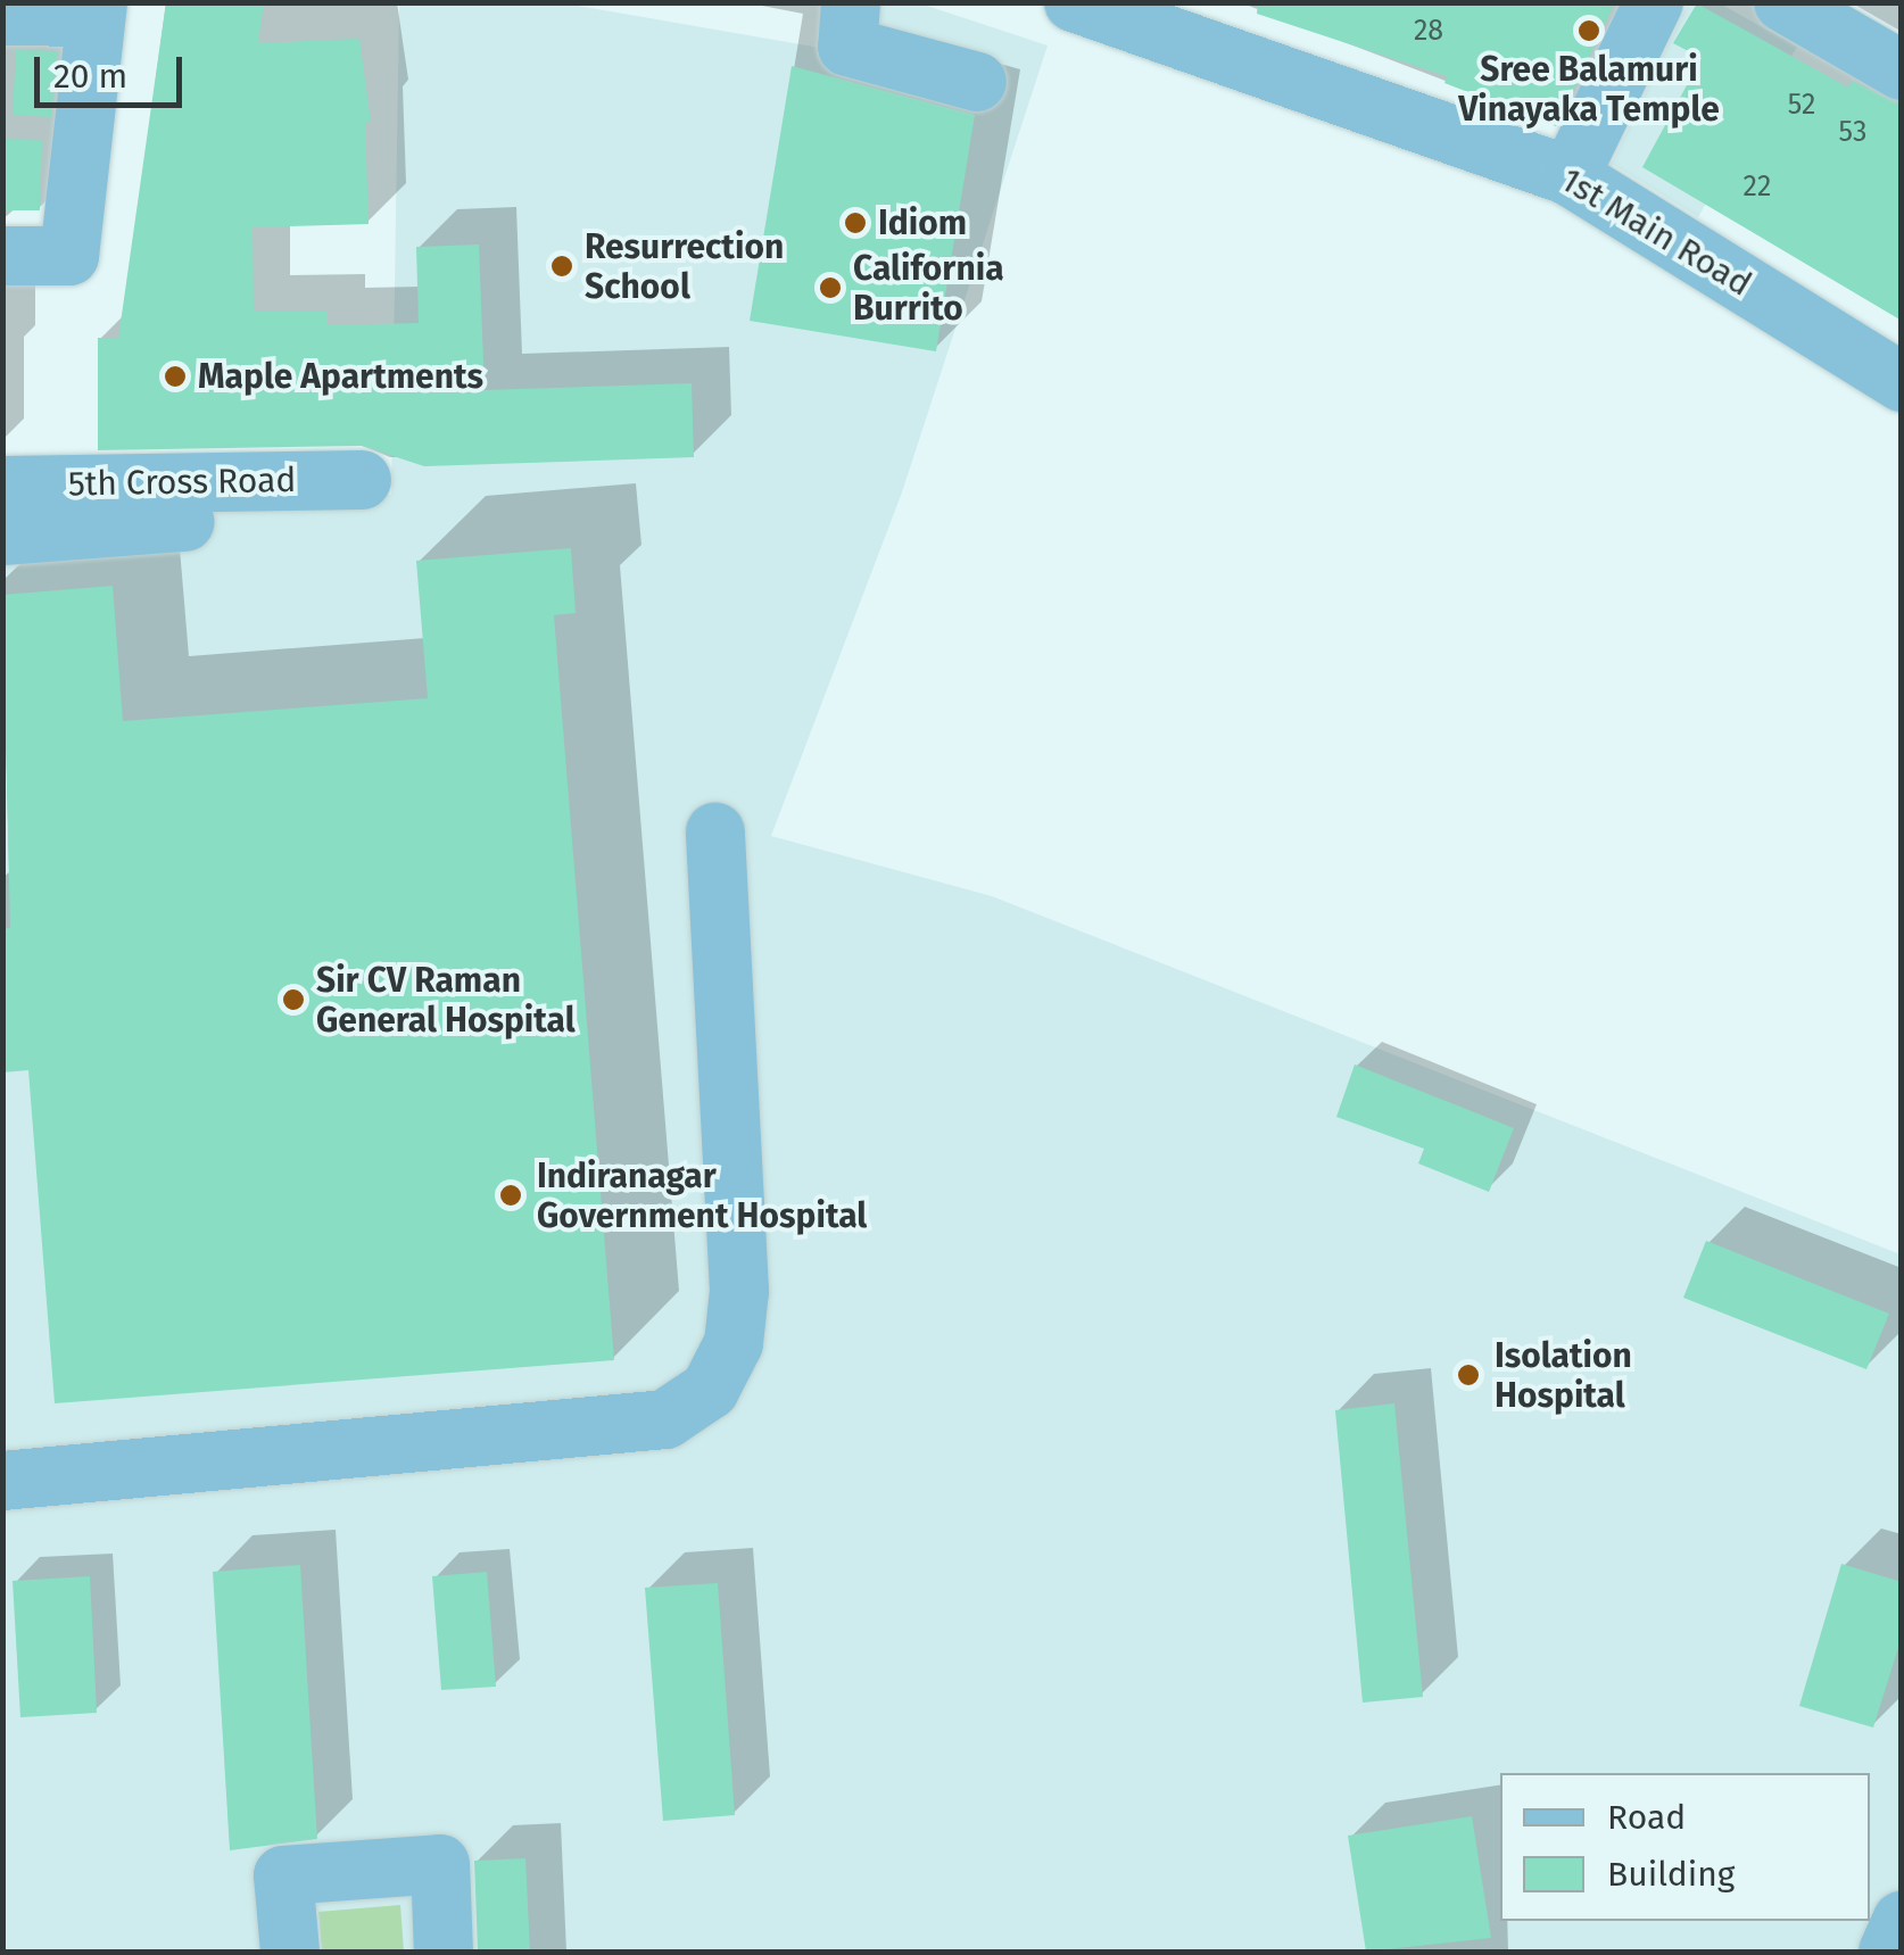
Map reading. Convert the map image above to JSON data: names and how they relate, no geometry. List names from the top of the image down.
{
  "streets": {
    "street": ["1st Main Road", "5th Cross Road"]
  },
  "places": [
    "Sree Balamuri Vinayaka Temple",
    "Idiom",
    "Resurrection School",
    "California Burrito",
    "Maple Apartments",
    "Sir CV Raman General Hospital",
    "Indiranagar Government Hospital",
    "Isolation Hospital"
  ],
  "house_numbers": [
    "28",
    "52",
    "53",
    "22"
  ],
  "legend": ["Road", "Building"],
  "scale_bar": "20 m"
}
